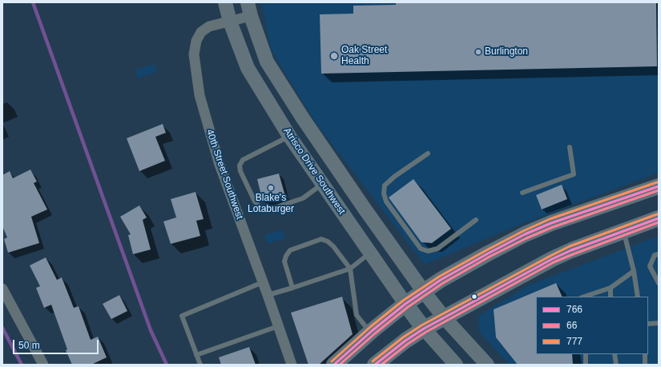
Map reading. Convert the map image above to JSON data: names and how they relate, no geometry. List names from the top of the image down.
{
  "streets": {
    "main road": ["Atrisco Drive Southwest"],
    "street": ["40th Street Southwest"]
  },
  "crossings": [
    ["Atrisco Drive Southwest", "40th Street Southwest"]
  ],
  "places": ["Burlington", "Oak Street Health", "Blake's Lotaburger"],
  "lines": ["transit line 777", "transit line 766", "transit line 66"],
  "legend": ["766", "66", "777"],
  "scale_bar": "50 m"
}
